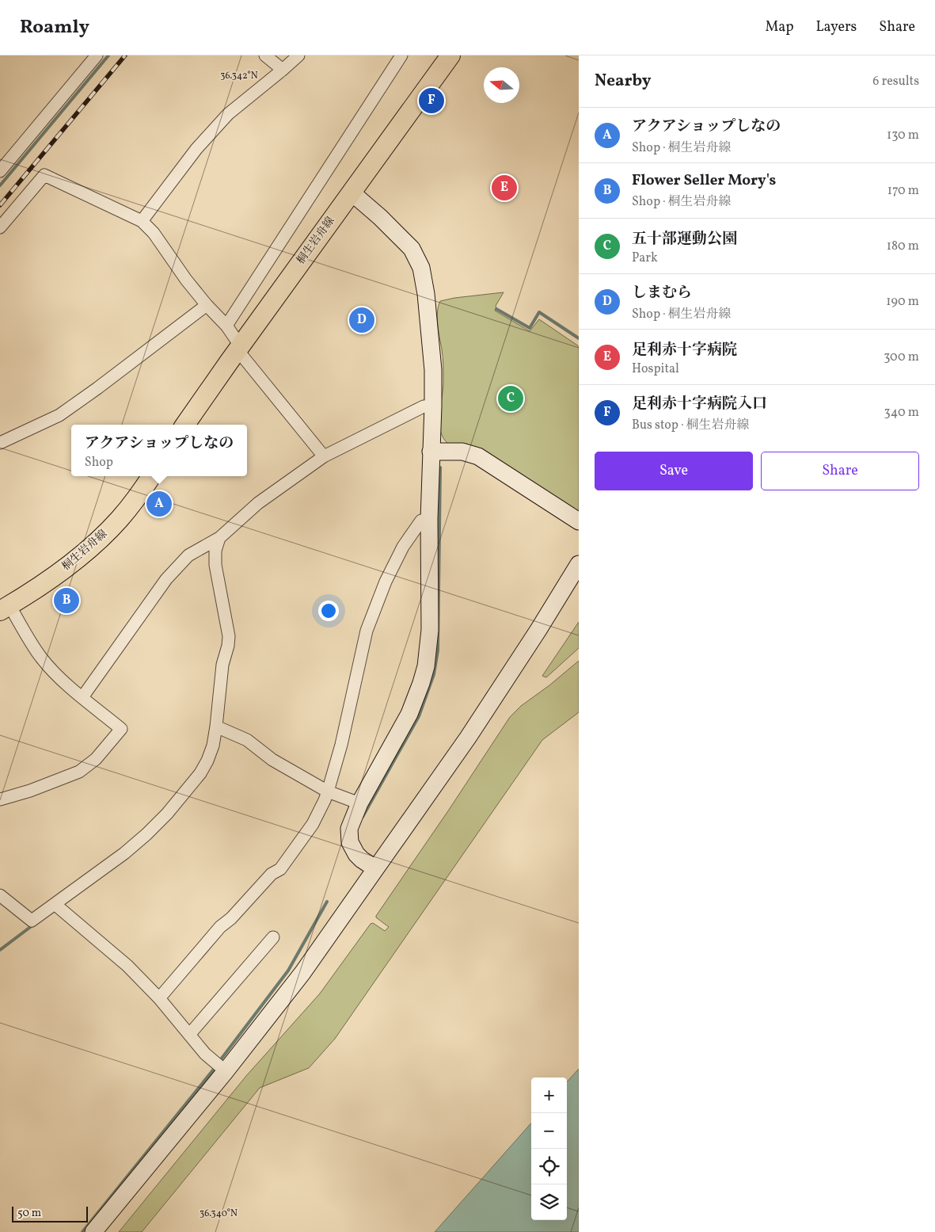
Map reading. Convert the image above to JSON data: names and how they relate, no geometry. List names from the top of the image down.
{
  "streets": {
    "main road": ["桐生岩舟線"]
  },
  "scale_bar": "50 m",
  "north": "left",
  "page": {
    "header": "Roamly",
    "nav": ["Map", "Layers", "Share"],
    "heading": ["Nearby", "6 results"],
    "pins": [
      "F",
      "E",
      "D",
      "C",
      "A",
      "B"
    ],
    "list": [
      {
        "mark": "A",
        "name": "アクアショップしなの",
        "note": "Shop · 桐生岩舟線",
        "value": "130 m"
      },
      {
        "mark": "B",
        "name": "Flower Seller Mory's",
        "note": "Shop · 桐生岩舟線",
        "value": "170 m"
      },
      {
        "mark": "C",
        "name": "五十部運動公園",
        "note": "Park",
        "value": "180 m"
      },
      {
        "mark": "D",
        "name": "しまむら",
        "note": "Shop · 桐生岩舟線",
        "value": "190 m"
      },
      {
        "mark": "E",
        "name": "足利赤十字病院",
        "note": "Hospital",
        "value": "300 m"
      },
      {
        "mark": "F",
        "name": "足利赤十字病院入口",
        "note": "Bus stop · 桐生岩舟線",
        "value": "340 m"
      }
    ],
    "popup": ["アクアショップしなの", "Shop"],
    "buttons": ["Save", "Share"],
    "map_buttons": ["+", "−"],
    "scale": "50 m"
  },
  "coordinates": ["36.342°N", "36.340°N"]
}
